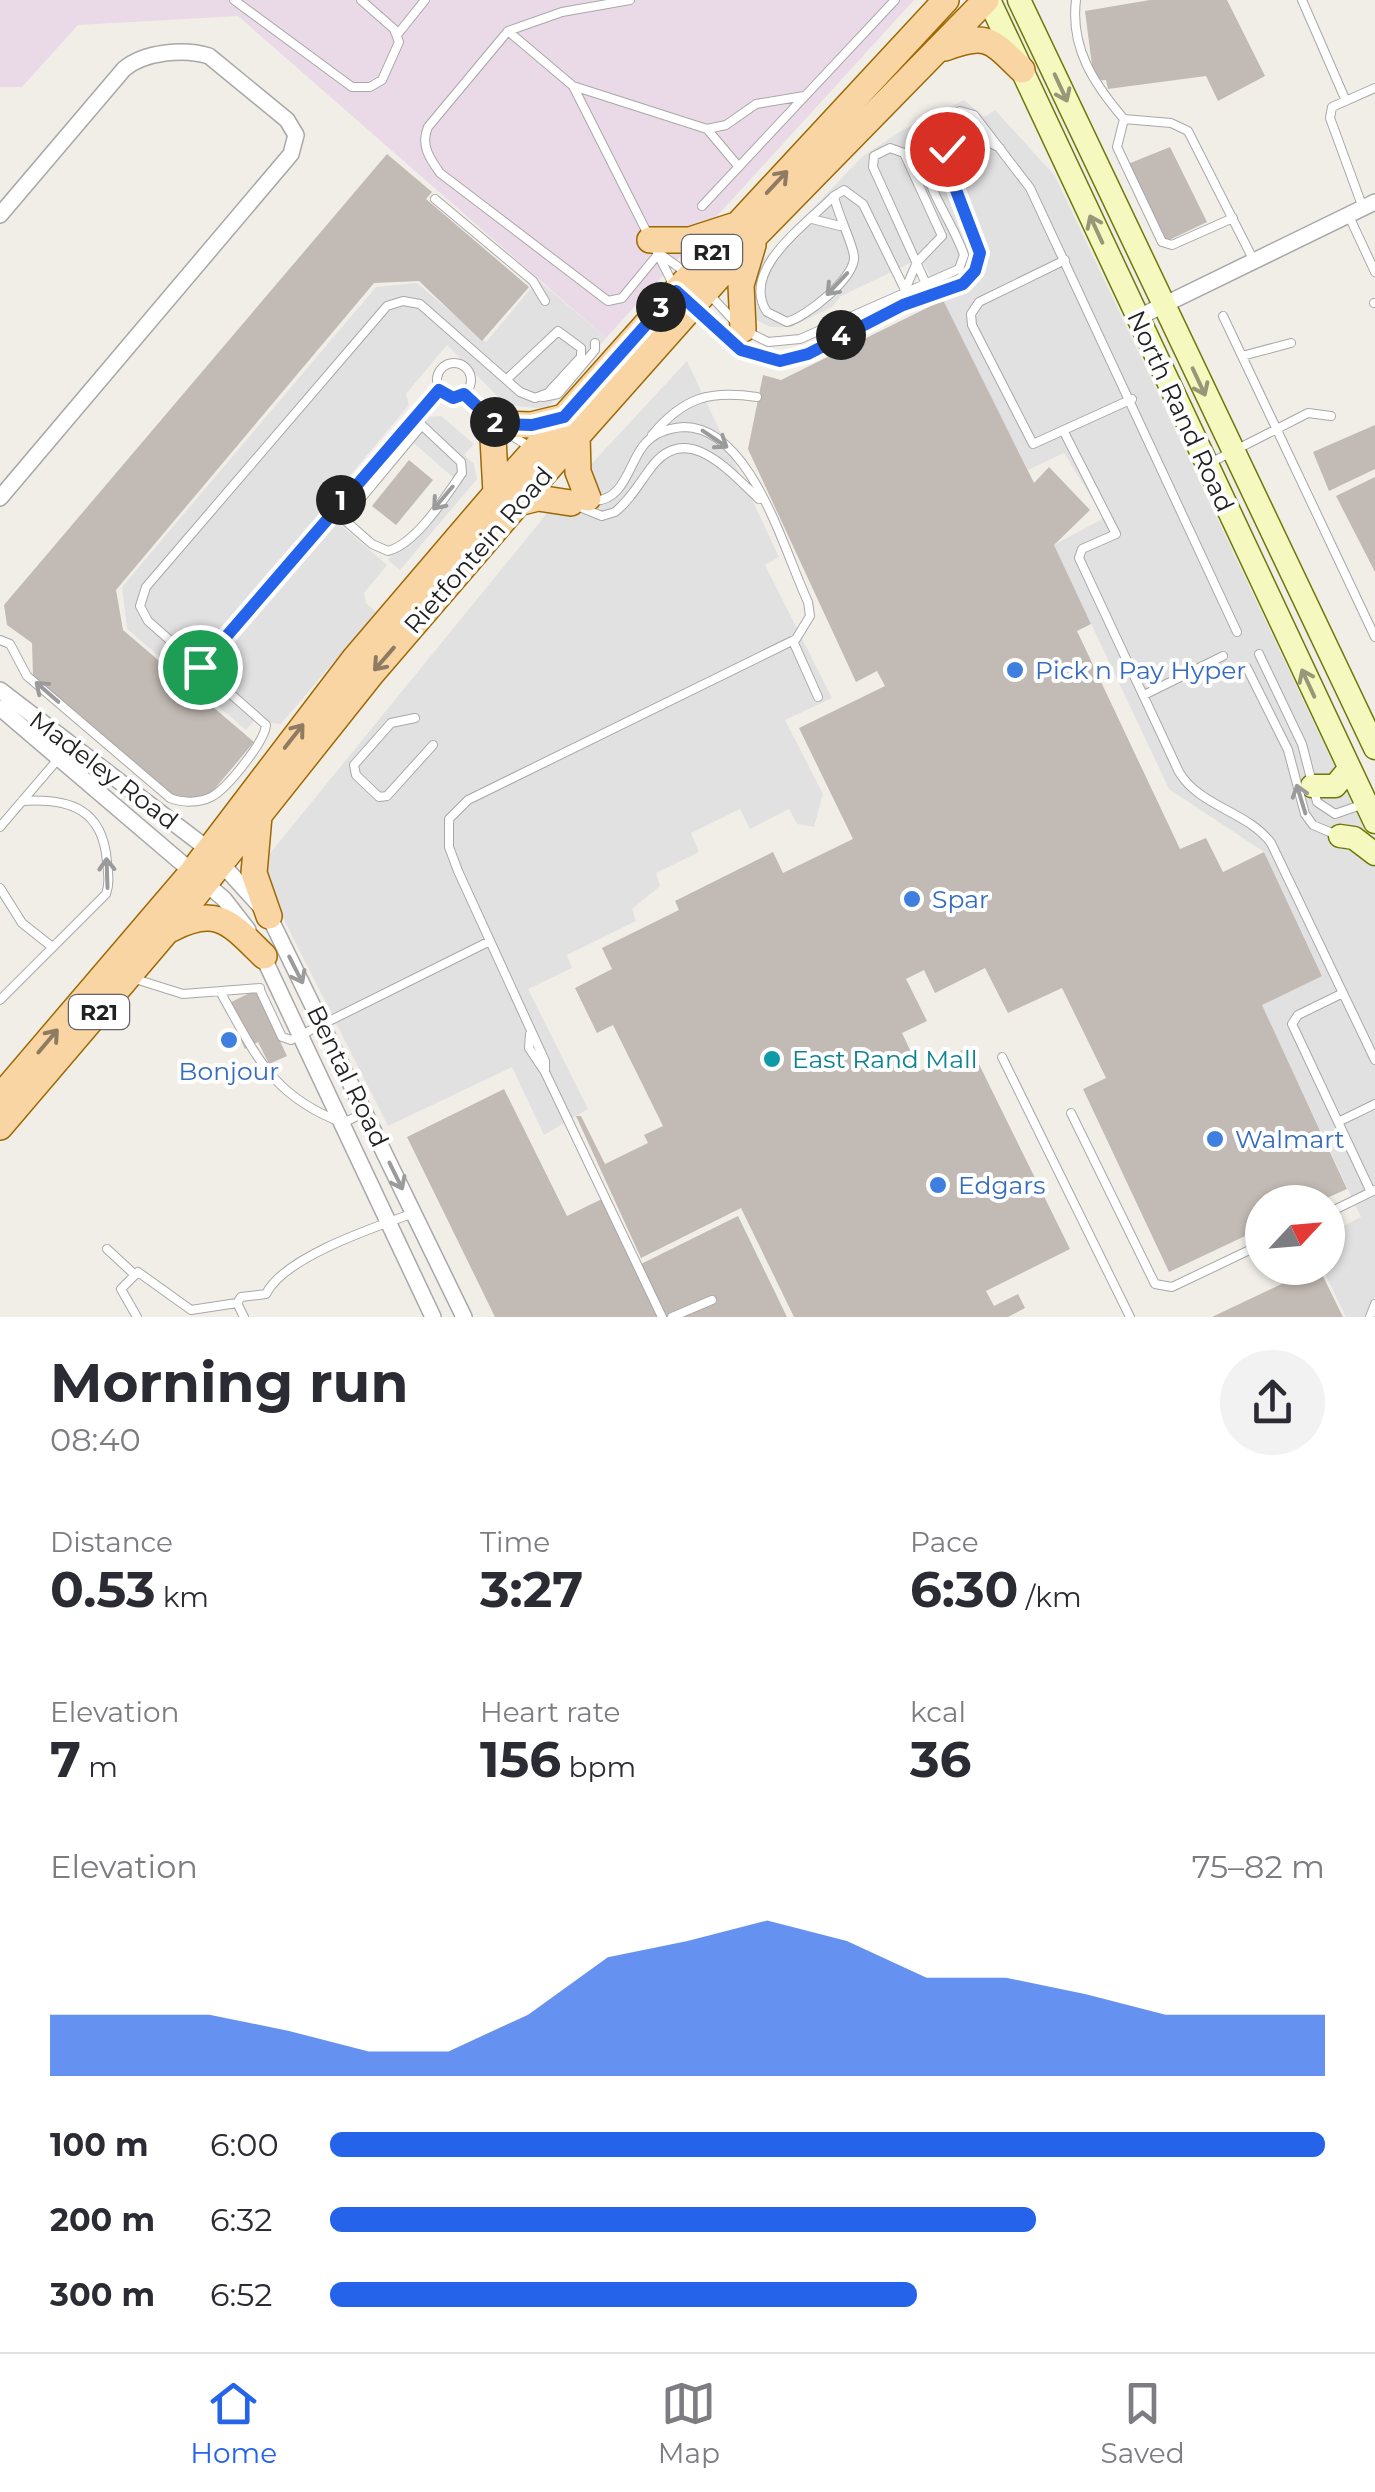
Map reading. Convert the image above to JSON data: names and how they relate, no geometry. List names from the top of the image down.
{
  "streets": {
    "main road": ["R21", "North Rand Road", "Rietfontein Road"],
    "street": ["Madeley Road", "Bental Road"]
  },
  "crossings": [
    ["North Rand Road", "Rietfontein Road"],
    ["Rietfontein Road", "Madeley Road"],
    ["Rietfontein Road", "Bental Road"],
    ["Madeley Road", "Bental Road"]
  ],
  "places": [
    "Pick n Pay Hyper",
    "Spar",
    "Bonjour",
    "East Rand Mall",
    "Walmart",
    "Edgars"
  ],
  "north": "top right",
  "page": {
    "pins": [
      "3",
      "4",
      "2",
      "1"
    ],
    "heading": ["Morning run", "08:40"],
    "stats": [
      ["Distance", "0.53 km"],
      ["Time", "3:27"],
      ["Pace", "6:30 /km"],
      ["Elevation", "7 m"],
      ["Heart rate", "156 bpm"],
      ["kcal", "36"]
    ],
    "chart": ["Elevation", "75–82 m"],
    "list": [
      {
        "name": "100 m",
        "note": "6:00"
      },
      {
        "name": "200 m",
        "note": "6:32"
      },
      {
        "name": "300 m",
        "note": "6:52"
      }
    ],
    "tabs": ["Home", "Map", "Saved"]
  }
}
